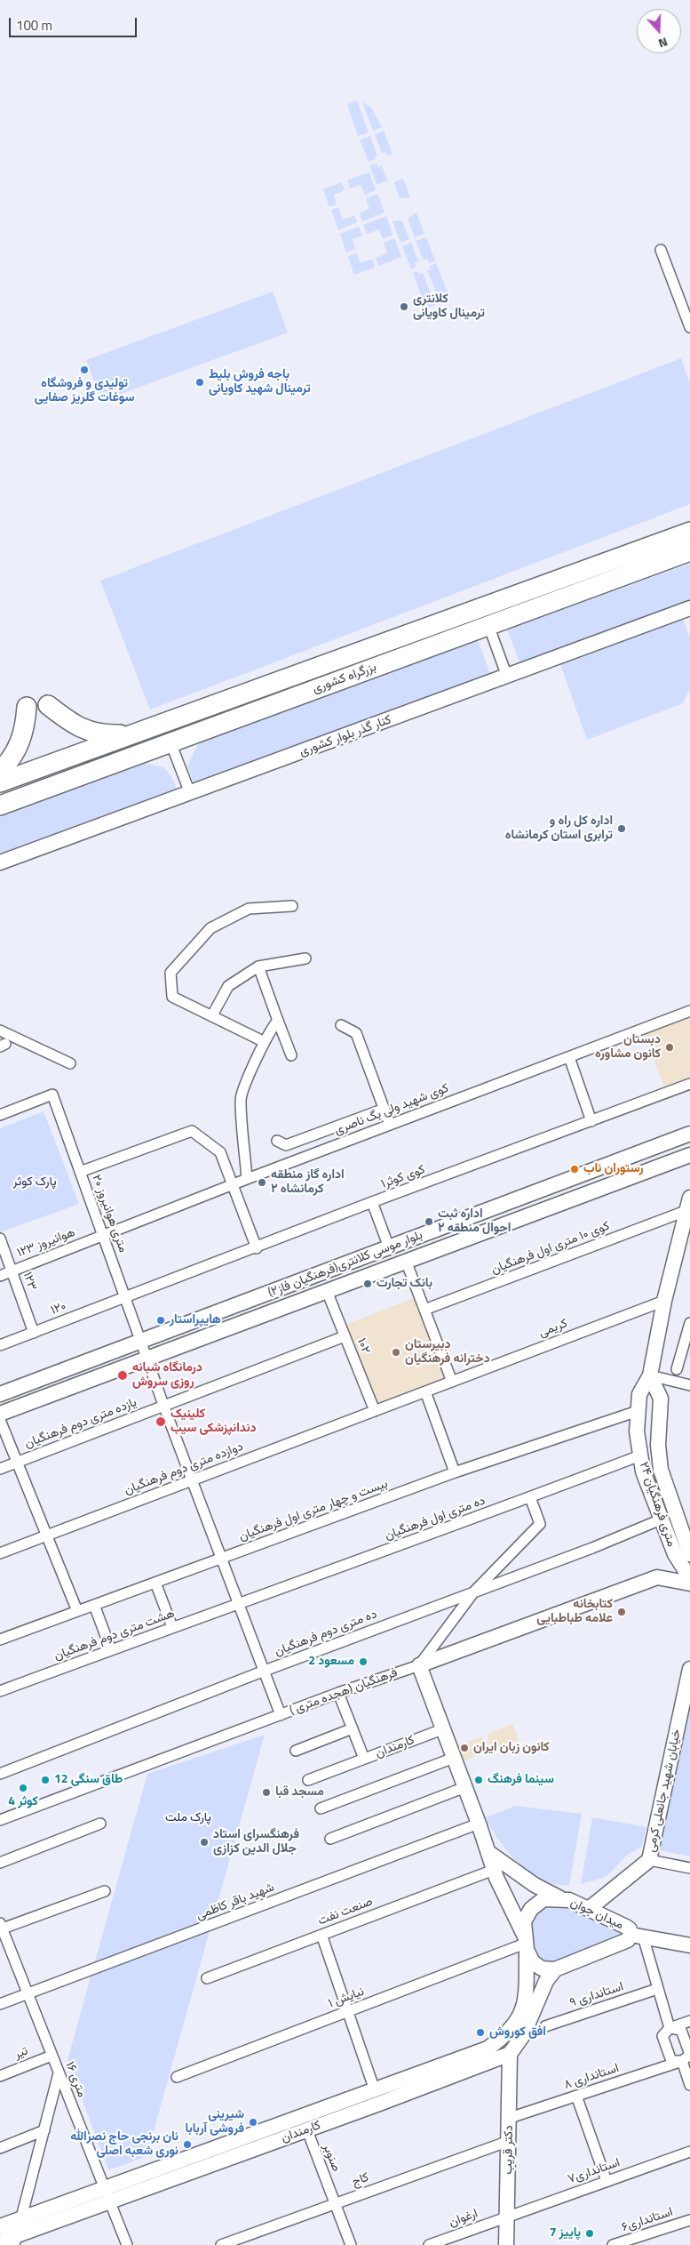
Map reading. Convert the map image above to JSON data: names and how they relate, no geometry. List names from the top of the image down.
{
  "streets": {
    "highway": ["بزرگراه کشوری"],
    "street": [
      "کنار گذر بلوار کشوری",
      "کوی شهید ولی بگ ناصری",
      "کوی کوثر۱",
      "۲۰ متری هوانیروز",
      "۱۲۳ هوانیروز",
      "کوی ۱۰ متری اول فرهنگیان",
      "بلوار موسی کلانتری(فرهنگیان فاز۲)",
      "۱۲۳",
      "۱۲۰",
      "کریمی",
      "۱۰۲",
      "یازده متری دوم فرهنگیان",
      "دوازده متری دوم فرهنگیان",
      "۲۴ متری فرهنگیان",
      "بیست و چهار متری اول فرهنگیان",
      "ده متری اول فرهنگیان",
      "ده متری دوم فرهنگیان",
      "هشت متری دوم فرهنگیان",
      "فرهنگیان (هجده متری )",
      "کارمندان",
      "خیابان شهید جانعلی کرمی",
      "شهید باقر کاظمی",
      "صنعت نفت",
      "میدان جوان",
      "استانداری ۹",
      "نیایش ۱",
      "تیر",
      "استانداری ۸",
      "۱۶ متری",
      "دکتر قریب",
      "صنوبر",
      "استانداری۷",
      "کاج",
      "ارغوان",
      "استانداری۶"
    ]
  },
  "crossings": [
    ["کوی شهید ولی بگ ناصری", "۲۰ متری هوانیروز"],
    ["کوی شهید ولی بگ ناصری", "۱۲۳ هوانیروز"],
    ["کوی کوثر۱", "۲۰ متری هوانیروز"],
    ["کوی کوثر۱", "۱۲۰"],
    ["۲۰ متری هوانیروز", "۱۲۳ هوانیروز"],
    ["۲۰ متری هوانیروز", "بلوار موسی کلانتری(فرهنگیان فاز۲)"],
    ["۲۰ متری هوانیروز", "۱۲۰"],
    ["۲۰ متری هوانیروز", "یازده متری دوم فرهنگیان"],
    ["۲۰ متری هوانیروز", "دوازده متری دوم فرهنگیان"],
    ["۲۰ متری هوانیروز", "بیست و چهار متری اول فرهنگیان"],
    ["۲۰ متری هوانیروز", "ده متری اول فرهنگیان"],
    ["۲۰ متری هوانیروز", "ده متری دوم فرهنگیان"],
    ["۲۰ متری هوانیروز", "هشت متری دوم فرهنگیان"],
    ["۲۰ متری هوانیروز", "فرهنگیان (هجده متری )"],
    ["۱۲۳ هوانیروز", "۱۲۳"],
    ["کوی ۱۰ متری اول فرهنگیان", "۲۴ متری فرهنگیان"],
    ["بلوار موسی کلانتری(فرهنگیان فاز۲)", "۱۰۲"],
    ["۱۲۳", "۱۲۰"],
    ["کریمی", "دوازده متری دوم فرهنگیان"],
    ["کریمی", "۲۴ متری فرهنگیان"],
    ["۱۰۲", "یازده متری دوم فرهنگیان"],
    ["۱۰۲", "دوازده متری دوم فرهنگیان"],
    ["۲۴ متری فرهنگیان", "بیست و چهار متری اول فرهنگیان"],
    ["۲۴ متری فرهنگیان", "ده متری اول فرهنگیان"],
    ["۲۴ متری فرهنگیان", "ده متری دوم فرهنگیان"],
    ["ده متری اول فرهنگیان", "هشت متری دوم فرهنگیان"],
    ["فرهنگیان (هجده متری )", "کارمندان"],
    ["کارمندان", "میدان جوان"],
    ["کارمندان", "نیایش ۱"],
    ["کارمندان", "۱۶ متری"],
    ["کارمندان", "دکتر قریب"],
    ["کارمندان", "صنوبر"],
    ["شهید باقر کاظمی", "۱۶ متری"],
    ["میدان جوان", "نیایش ۱"],
    ["تیر", "۱۶ متری"],
    ["استانداری ۸", "دکتر قریب"],
    ["دکتر قریب", "استانداری۷"],
    ["دکتر قریب", "کاج"],
    ["دکتر قریب", "ارغوان"],
    ["صنوبر", "کاج"],
    ["استانداری۷", "ارغوان"]
  ],
  "parks": ["پارک کوثر", "پارک ملت"],
  "places": [
    "کلانتری ترمینال کاویانی",
    "توليدی و فروشگاه سوغات گلريز صفايی",
    "باجه فروش بلیط ترمینال شهید کاویانی",
    "اداره کل راه و ترابری استان کرمانشاه",
    "دبستان کانون مشاوره",
    "رستوران ناب",
    "اداره گاز منطقه ۲ کرمانشاه",
    "اداره ثبت احوال منطقه ۲",
    "بانک تجارت",
    "هایپراستار",
    "دبیرستان دخترانه فرهنگیان",
    "درمانگاه شبانه روزی سروش",
    "کلینیک دندانپزشکی سیب",
    "کتابخانه علامه طباطبایی",
    "مسعود 2",
    "کانون زبان ایران",
    "طاق سنگی 12",
    "سینما فرهنگ",
    "کوثر 4",
    "مسجد قبا",
    "فرهنگسرای استاد جلال الدین کزازی",
    "افق کوروش",
    "شیرینی فروشی آربابا",
    "نان برنجی حاج نصرالله نوری شعبه اصلی",
    "پاییز 7"
  ],
  "scale_bar": "100 m",
  "north": "bottom"
}
